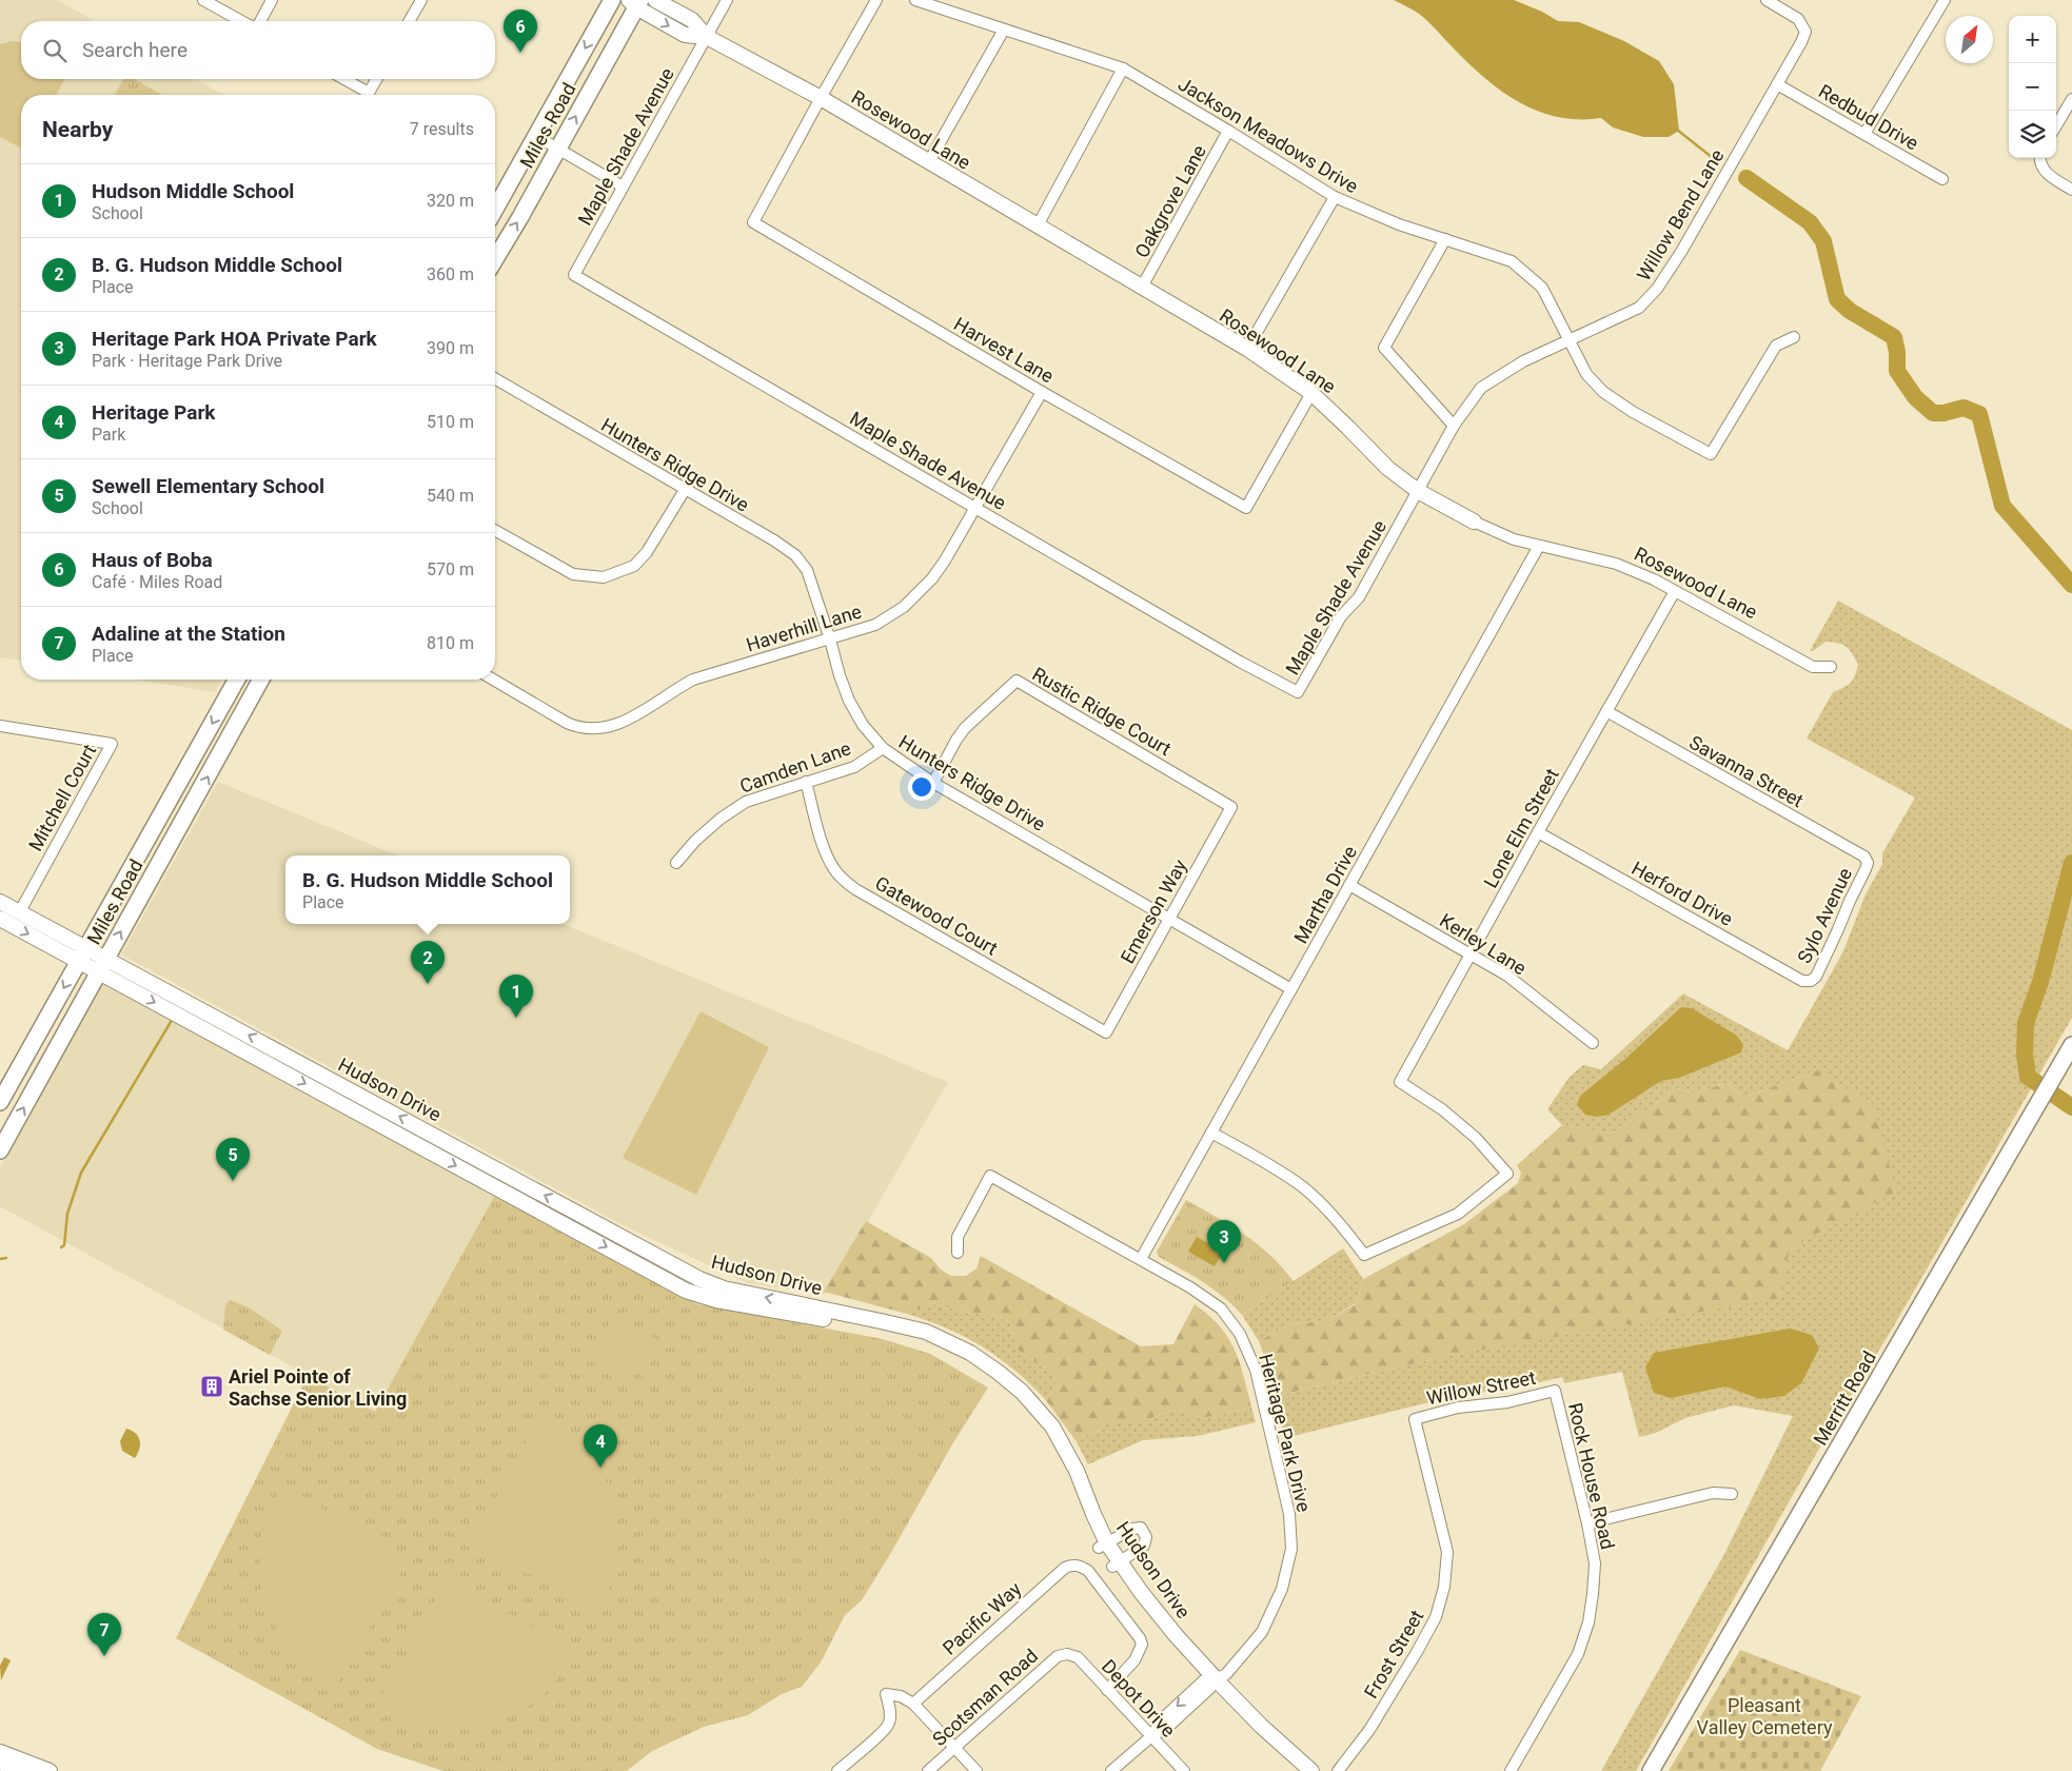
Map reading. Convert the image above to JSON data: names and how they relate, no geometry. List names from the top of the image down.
{
  "streets": {
    "main road": ["Miles Road", "Merritt Road"],
    "street": [
      "Redbud Drive",
      "Rosewood Lane",
      "Jackson Meadows Drive",
      "Maple Shade Avenue",
      "Oakgrove Lane",
      "Willow Bend Lane",
      "Harvest Lane",
      "Hunters Ridge Drive",
      "Haverhill Lane",
      "Rustic Ridge Court",
      "Camden Lane",
      "Savanna Street",
      "Mitchell Court",
      "Lone Elm Street",
      "Herford Drive",
      "Martha Drive",
      "Emerson Way",
      "Gatewood Court",
      "Sylo Avenue",
      "Kerley Lane",
      "Hudson Drive",
      "Willow Street",
      "Heritage Park Drive",
      "Rock House Road",
      "Pacific Way",
      "Frost Street",
      "Scotsman Road",
      "Depot Drive"
    ]
  },
  "crossings": [
    ["Redbud Drive", "Willow Bend Lane"],
    ["Miles Road", "Rosewood Lane"],
    ["Miles Road", "Hudson Drive"],
    ["Rosewood Lane", "Maple Shade Avenue"],
    ["Rosewood Lane", "Oakgrove Lane"],
    ["Rosewood Lane", "Willow Bend Lane"],
    ["Rosewood Lane", "Harvest Lane"],
    ["Rosewood Lane", "Lone Elm Street"],
    ["Rosewood Lane", "Martha Drive"],
    ["Jackson Meadows Drive", "Oakgrove Lane"],
    ["Jackson Meadows Drive", "Willow Bend Lane"],
    ["Maple Shade Avenue", "Willow Bend Lane"],
    ["Maple Shade Avenue", "Haverhill Lane"],
    ["Harvest Lane", "Haverhill Lane"],
    ["Hunters Ridge Drive", "Haverhill Lane"],
    ["Hunters Ridge Drive", "Rustic Ridge Court"],
    ["Hunters Ridge Drive", "Camden Lane"],
    ["Hunters Ridge Drive", "Martha Drive"],
    ["Hunters Ridge Drive", "Emerson Way"],
    ["Rustic Ridge Court", "Emerson Way"],
    ["Camden Lane", "Gatewood Court"],
    ["Savanna Street", "Lone Elm Street"],
    ["Savanna Street", "Sylo Avenue"],
    ["Mitchell Court", "Hudson Drive"],
    ["Lone Elm Street", "Herford Drive"],
    ["Lone Elm Street", "Martha Drive"],
    ["Lone Elm Street", "Kerley Lane"],
    ["Herford Drive", "Sylo Avenue"],
    ["Martha Drive", "Kerley Lane"],
    ["Martha Drive", "Heritage Park Drive"],
    ["Emerson Way", "Gatewood Court"],
    ["Hudson Drive", "Heritage Park Drive"],
    ["Willow Street", "Rock House Road"],
    ["Willow Street", "Frost Street"],
    ["Heritage Park Drive", "Depot Drive"],
    ["Pacific Way", "Depot Drive"],
    ["Scotsman Road", "Depot Drive"]
  ],
  "parks": ["Pleasant Valley Cemetery"],
  "places": {
    "building": ["Ariel Pointe of Sachse Senior Living"]
  },
  "north": "top right",
  "page": {
    "pins": [
      "6",
      "2",
      "1",
      "5",
      "3",
      "4",
      "7"
    ],
    "map_buttons": ["+", "−"],
    "search": "Search here",
    "heading": ["Nearby", "7 results"],
    "list": [
      {
        "mark": "1",
        "name": "Hudson Middle School",
        "note": "School",
        "value": "320 m"
      },
      {
        "mark": "2",
        "name": "B. G. Hudson Middle School",
        "note": "Place",
        "value": "360 m"
      },
      {
        "mark": "3",
        "name": "Heritage Park HOA Private Park",
        "note": "Park · Heritage Park Drive",
        "value": "390 m"
      },
      {
        "mark": "4",
        "name": "Heritage Park",
        "note": "Park",
        "value": "510 m"
      },
      {
        "mark": "5",
        "name": "Sewell Elementary School",
        "note": "School",
        "value": "540 m"
      },
      {
        "mark": "6",
        "name": "Haus of Boba",
        "note": "Café · Miles Road",
        "value": "570 m"
      },
      {
        "mark": "7",
        "name": "Adaline at the Station",
        "note": "Place",
        "value": "810 m"
      }
    ],
    "popup": ["B. G. Hudson Middle School", "Place"]
  }
}
